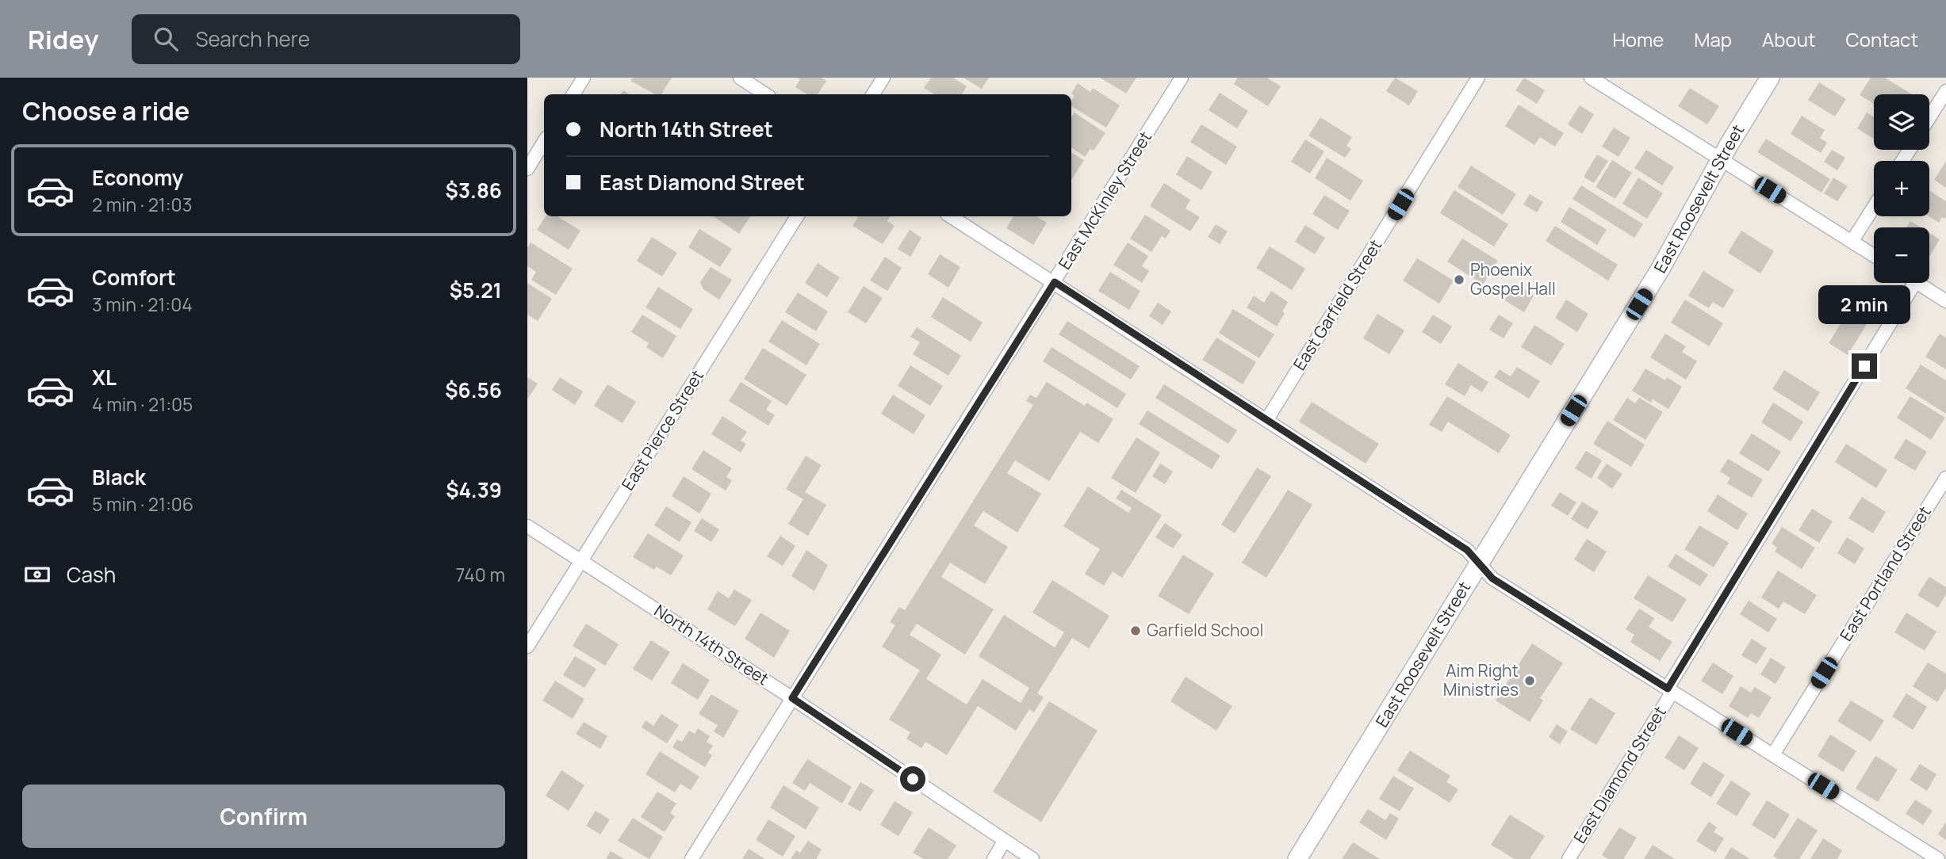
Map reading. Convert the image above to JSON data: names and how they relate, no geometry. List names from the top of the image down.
{
  "streets": {
    "street": [
      "East Roosevelt Street",
      "East McKinley Street",
      "East Garfield Street",
      "East Pierce Street",
      "East Portland Street",
      "North 14th Street",
      "East Diamond Street"
    ]
  },
  "crossings": [
    ["East McKinley Street", "North 14th Street"],
    ["East Pierce Street", "North 14th Street"]
  ],
  "places": ["Phoenix Gospel Hall", "Garfield School", "Aim Right Ministries"],
  "page": {
    "header": "Ridey",
    "search": "Search here",
    "nav": [
      "Home",
      "Map",
      "About",
      "Contact"
    ],
    "heading": "Choose a ride",
    "map_buttons": ["+", "−"],
    "banner": ["North 14th Street", "East Diamond Street"],
    "list": [
      {
        "name": "Economy",
        "note": "2 min · 21:03",
        "value": "$3.86"
      },
      {
        "name": "Comfort",
        "note": "3 min · 21:04",
        "value": "$5.21"
      },
      {
        "name": "XL",
        "note": "4 min · 21:05",
        "value": "$6.56"
      },
      {
        "name": "Black",
        "note": "5 min · 21:06",
        "value": "$4.39"
      }
    ],
    "bubble": "2 min",
    "pay": ["Cash", "740 m"],
    "buttons": "Confirm"
  }
}
